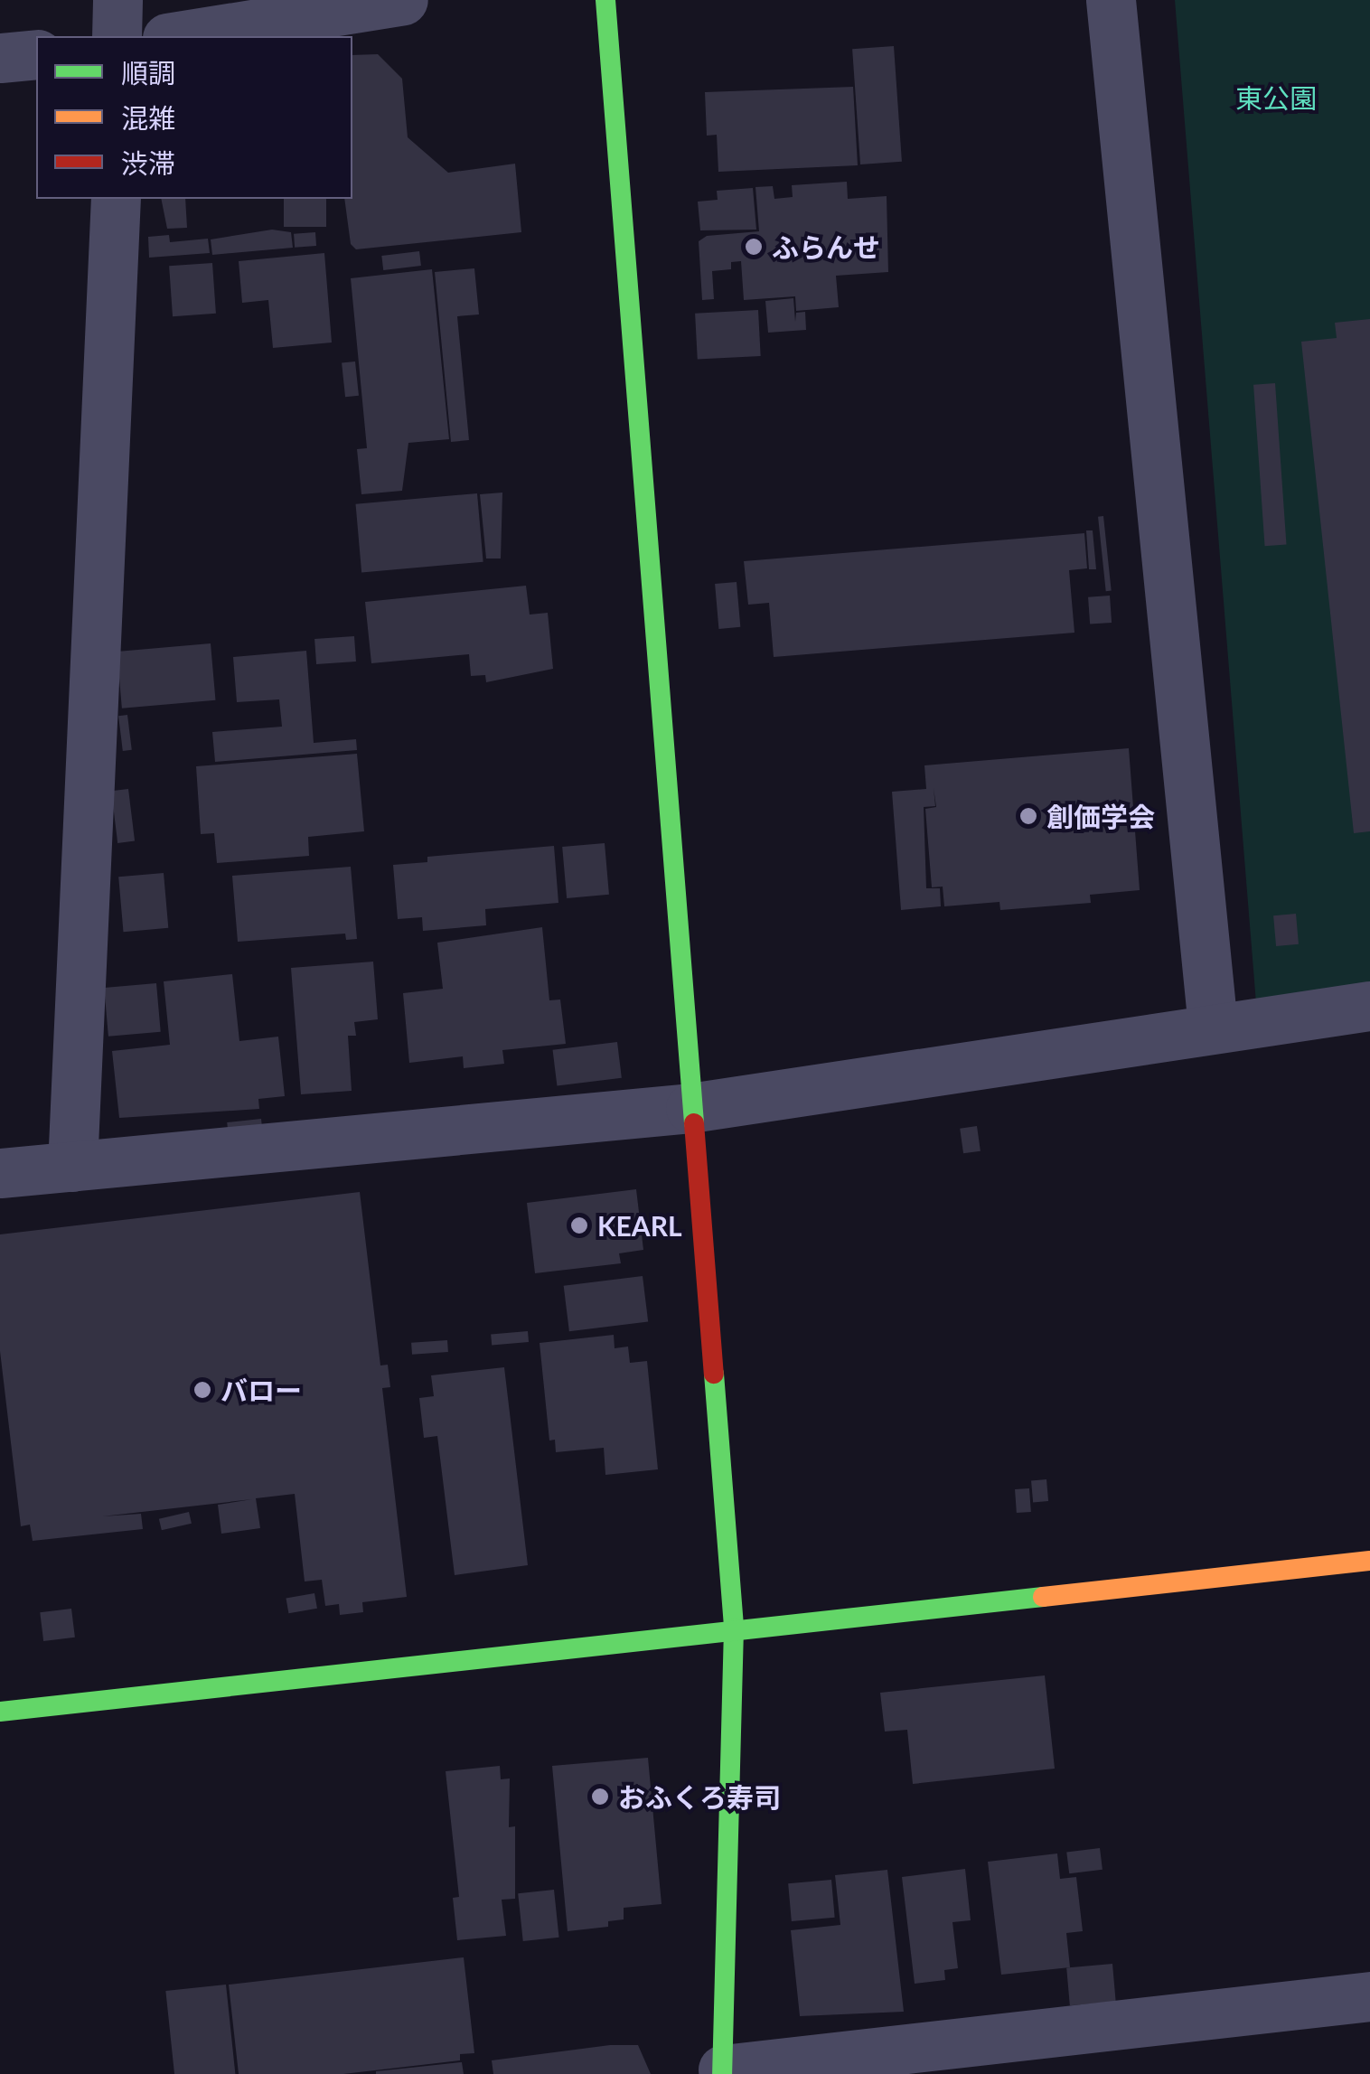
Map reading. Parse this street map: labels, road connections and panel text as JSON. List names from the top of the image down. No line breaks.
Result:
{"parks":["東公園"],"places":["ふらんせ","創価学会","KEARL","バロー","おふくろ寿司"],"legend":["順調","混雑","渋滞"]}
